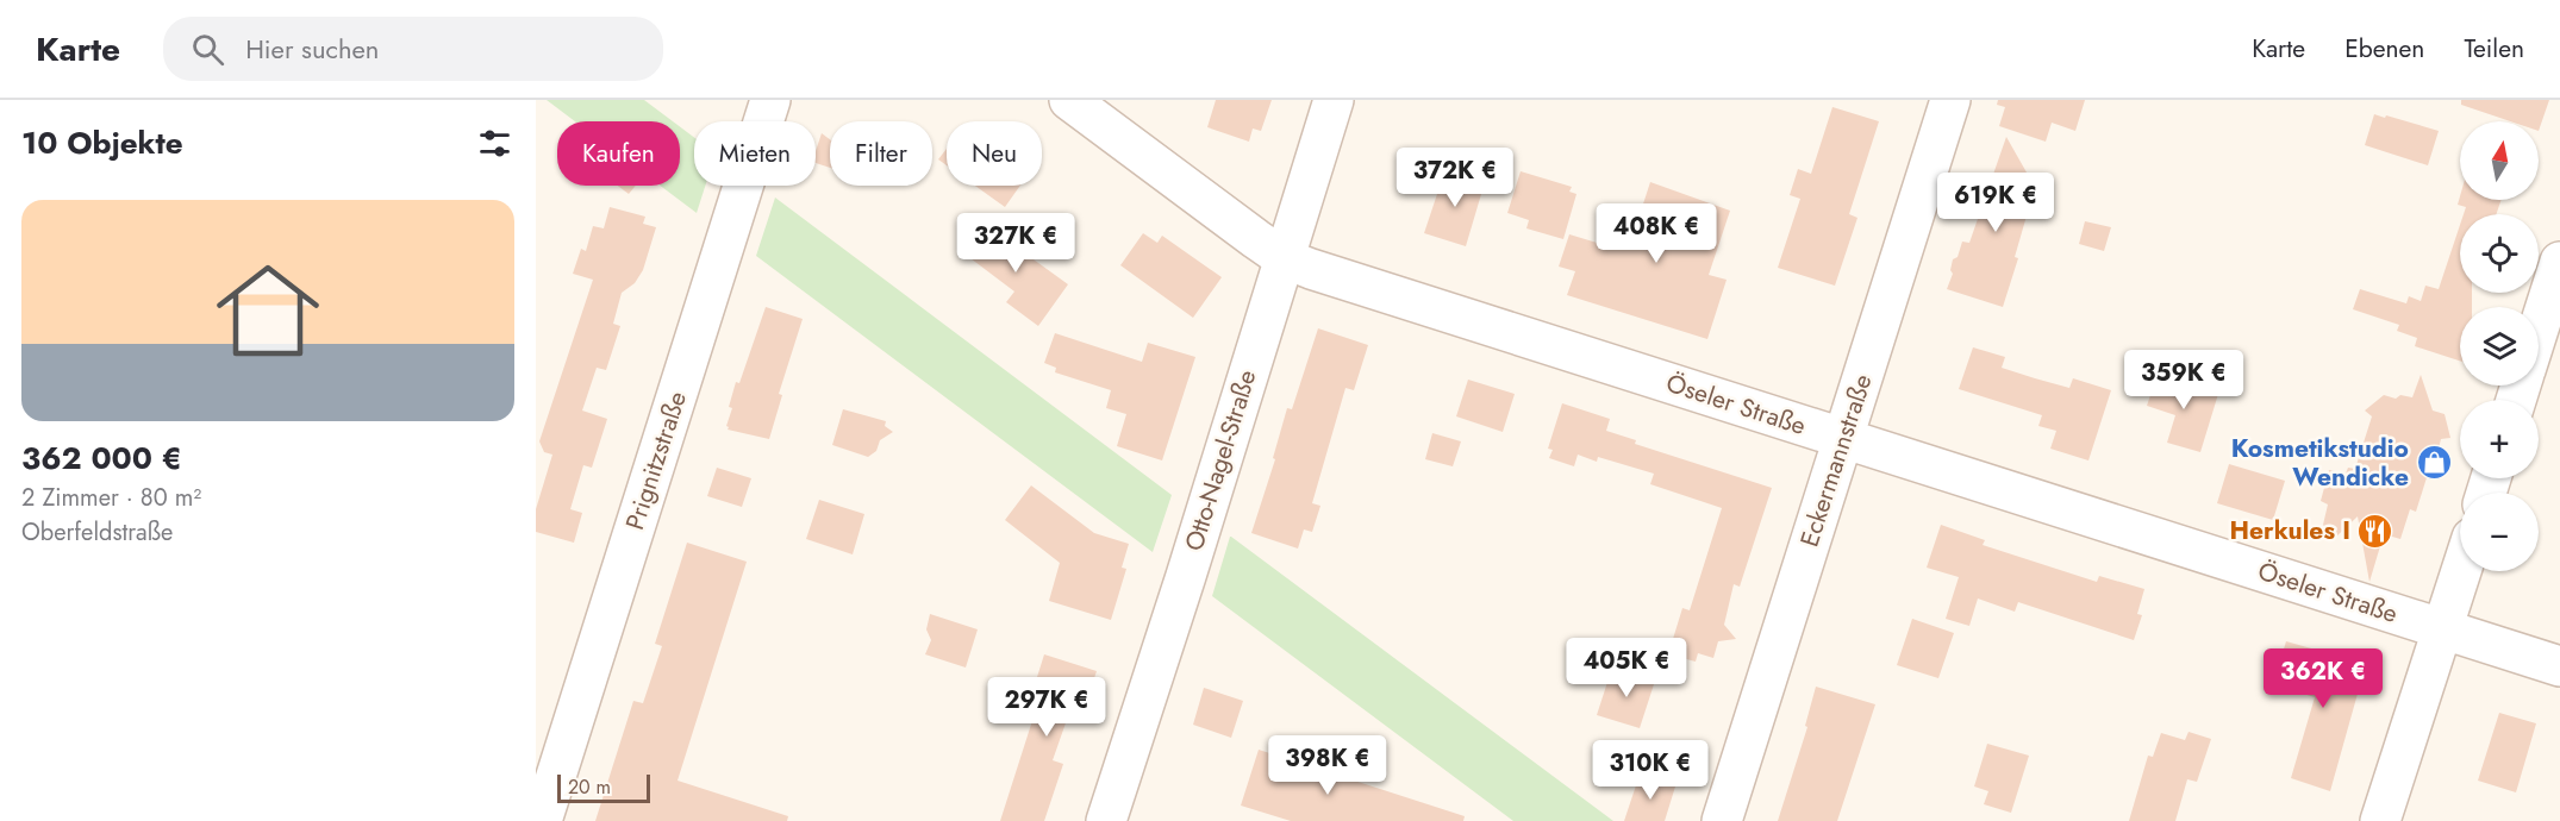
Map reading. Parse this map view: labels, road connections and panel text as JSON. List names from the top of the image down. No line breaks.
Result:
{"streets":{"street":["Öseler Straße","Prignitzstraße","Otto-Nagel-Straße","Eckermannstraße"]},"crossings":[["Öseler Straße","Otto-Nagel-Straße"],["Öseler Straße","Eckermannstraße"]],"places":{"shop":["Kosmetikstudio Wendicke"],"restaurant":["Herkules I"]},"scale_bar":"20 m","north":"top","page":{"header":"Karte","search":"Hier suchen","nav":["Karte","Ebenen","Teilen"],"heading":"10 Objekte","map_buttons":["+","−"],"chip":["Kaufen","Mieten","Filter","Neu"],"price":["372K €","619K €","408K €","327K €","359K €","405K €","362K €","297K €","398K €","310K €"],"list":[{"name":"362 000 €","note":"2 Zimmer · 80 m² · Oberfeldstraße"}],"scale":"20 m"}}
